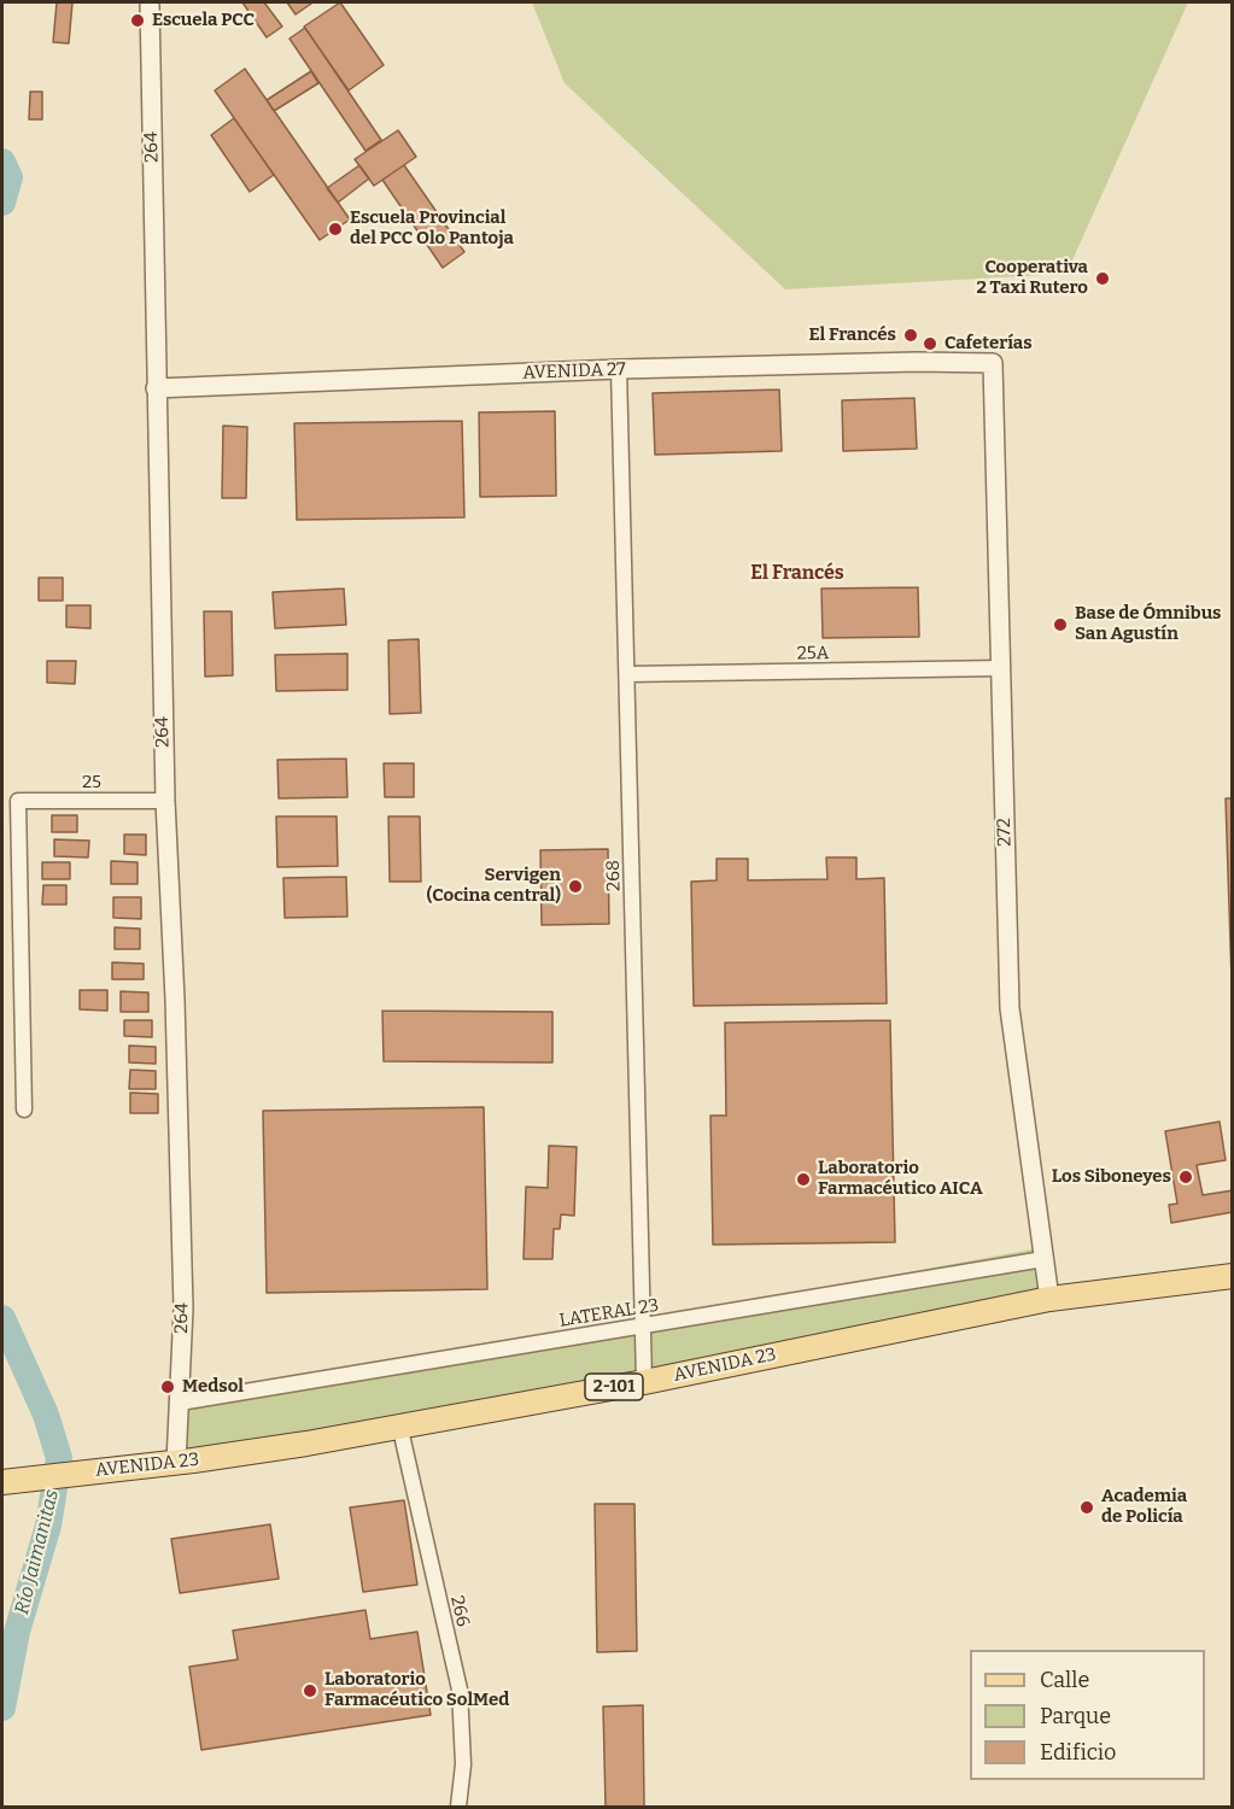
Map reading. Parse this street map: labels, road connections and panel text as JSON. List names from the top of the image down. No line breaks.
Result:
{"streets":{"main road":["AVENIDA 23","2-101"],"street":["264","AVENIDA 27","25A","25","272","268","LATERAL 23","266"]},"crossings":[["264","AVENIDA 27"],["264","25"],["264","LATERAL 23"],["264","AVENIDA 23"],["AVENIDA 27","272"],["AVENIDA 27","268"],["25A","272"],["25A","268"],["272","LATERAL 23"],["272","AVENIDA 23"],["268","LATERAL 23"],["268","AVENIDA 23"],["AVENIDA 23","266"]],"districts":["El Francés"],"water":["Río Jaimanitas"],"places":["Escuela PCC","Escuela Provincial del PCC Olo Pantoja","Cooperativa 2 Taxi Rutero","El Francés","Cafeterías","Base de Ómnibus San Agustín","Servigen (Cocina central)","Los Siboneyes","Laboratorio Farmacéutico AICA","Medsol","Academia de Policía","Laboratorio Farmacéutico SolMed"],"legend":["Calle","Parque","Edificio"]}
